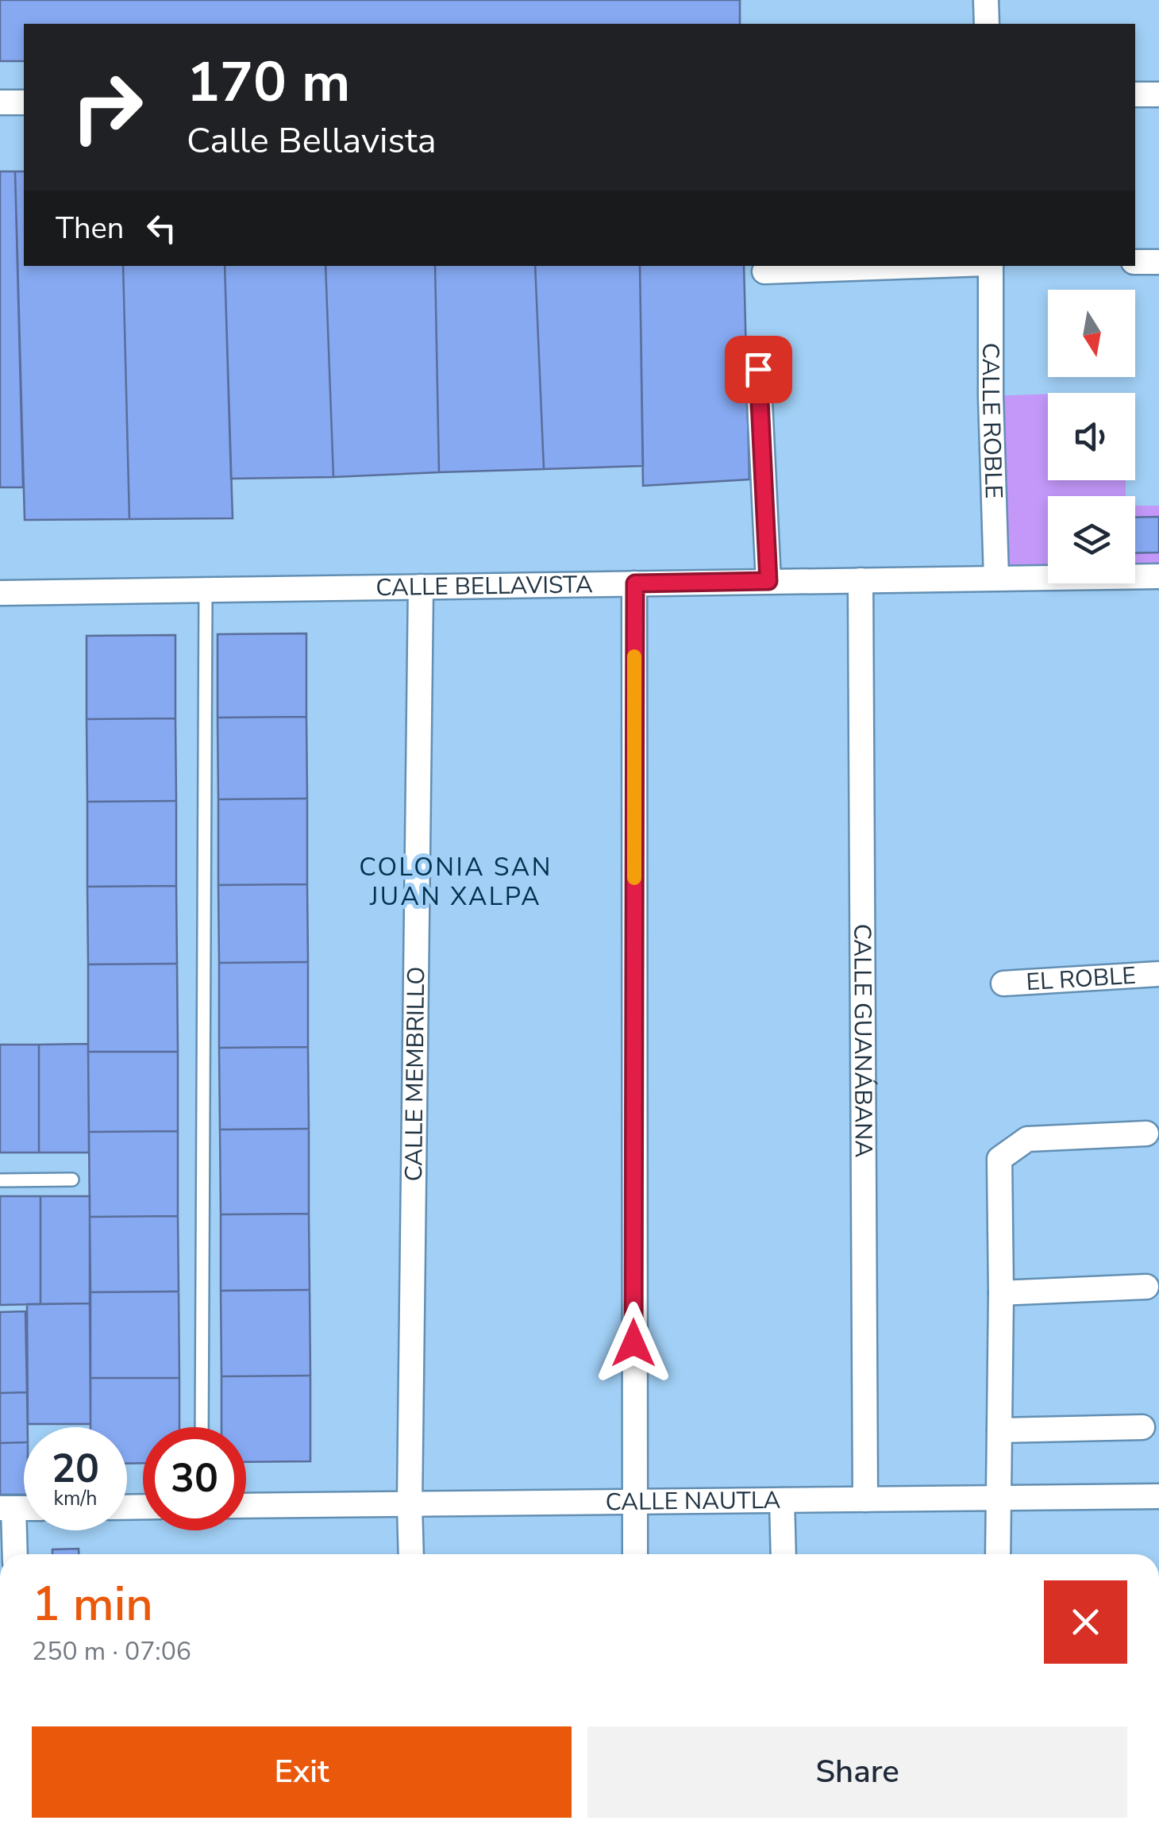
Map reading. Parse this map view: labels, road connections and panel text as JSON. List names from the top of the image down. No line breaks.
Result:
{"streets":{"street":["CALLE ROBLE","CALLE BELLAVISTA","EL ROBLE","CALLE GUANÁBANA","CALLE MEMBRILLO","CALLE NAUTLA"]},"crossings":[["CALLE ROBLE","CALLE BELLAVISTA"],["CALLE BELLAVISTA","CALLE GUANÁBANA"],["CALLE BELLAVISTA","CALLE MEMBRILLO"],["CALLE GUANÁBANA","CALLE NAUTLA"],["CALLE MEMBRILLO","CALLE NAUTLA"]],"districts":["COLONIA SAN JUAN XALPA"],"north":"bottom","page":{"turn":["170 m","Calle Bellavista"],"then":"Then","speed":"20 km/h","limit":"30","heading":["1 min","250 m · 07:06"],"buttons":["Exit","Share"]}}
